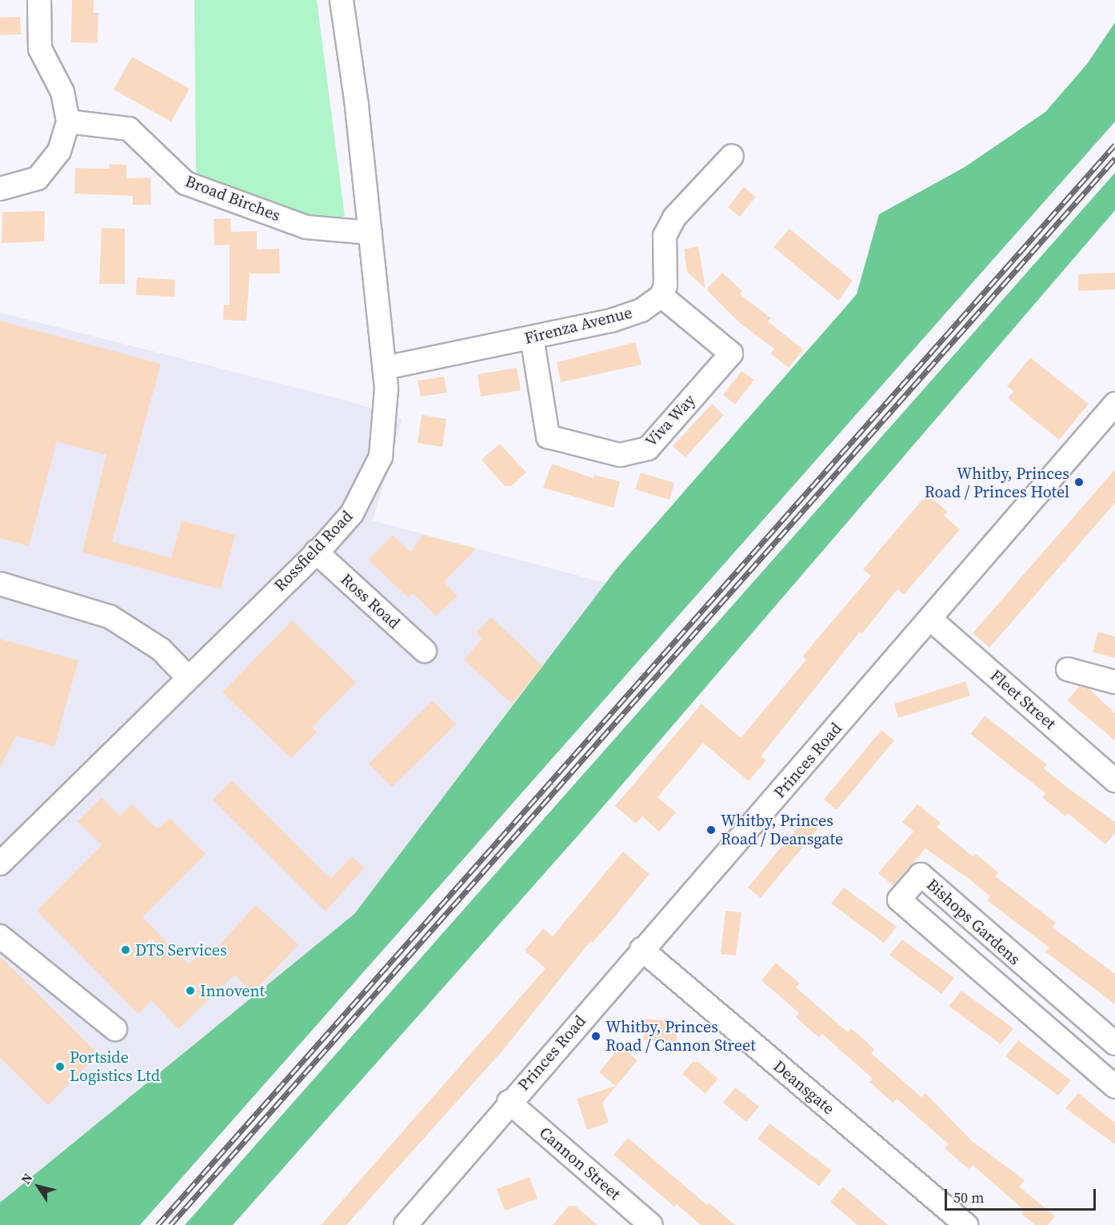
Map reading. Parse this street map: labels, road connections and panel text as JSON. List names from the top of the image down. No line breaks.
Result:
{"streets":{"street":["Broad Birches","Firenza Avenue","Viva Way","Rossfield Road","Ross Road","Fleet Street","Princes Road","Bishops Gardens","Deansgate","Cannon Street"]},"crossings":[["Broad Birches","Rossfield Road"],["Firenza Avenue","Viva Way"],["Firenza Avenue","Rossfield Road"],["Rossfield Road","Ross Road"],["Fleet Street","Princes Road"],["Princes Road","Deansgate"],["Princes Road","Cannon Street"]],"places":["Whitby, Princes Road / Princes Hotel","Whitby, Princes Road / Deansgate","DTS Services","Innovent","Whitby, Princes Road / Cannon Street","Portside Logistics Ltd"],"scale_bar":"50 m","north":"top left"}
